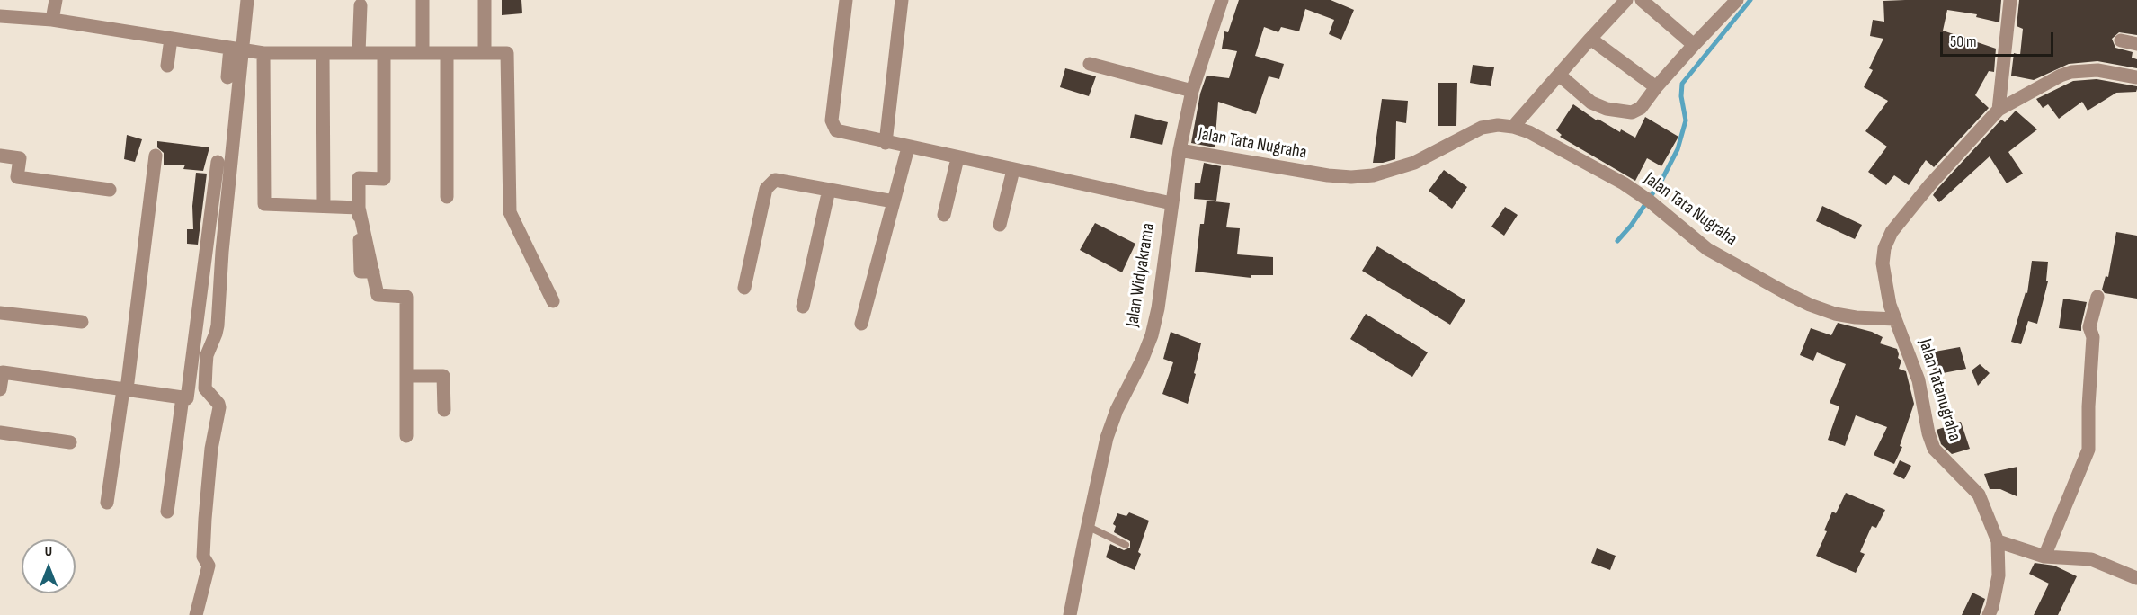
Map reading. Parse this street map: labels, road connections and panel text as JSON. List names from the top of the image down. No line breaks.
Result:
{"streets":{"street":["Jalan Tata Nugraha","Jalan Widyakrama","Jalan Tatanugraha"]},"crossings":[["Jalan Tata Nugraha","Jalan Widyakrama"],["Jalan Tata Nugraha","Jalan Tatanugraha"]],"scale_bar":"50 m","north":"top"}
